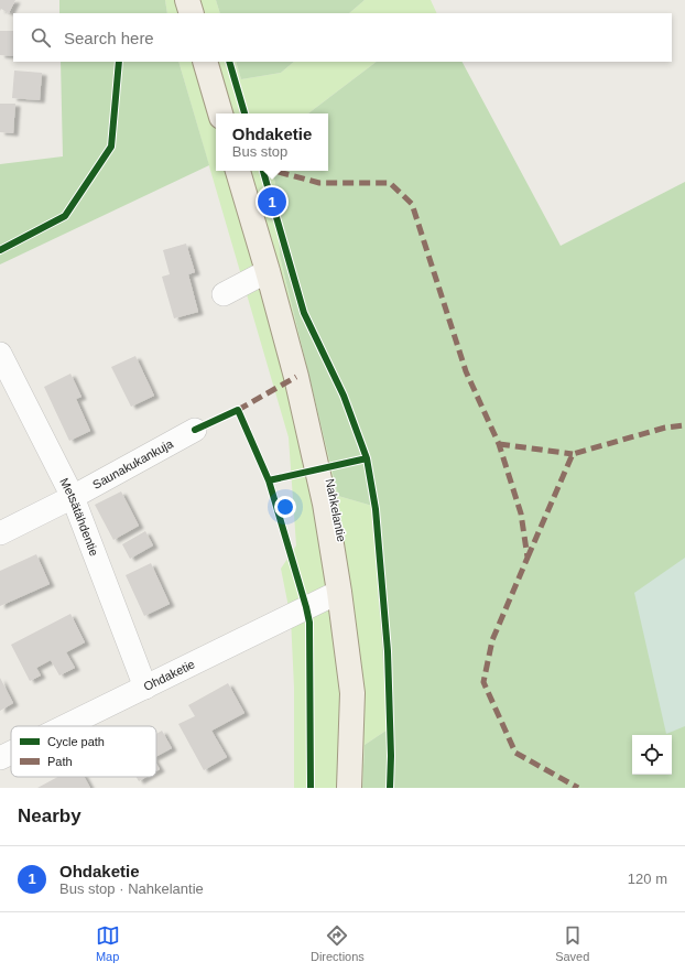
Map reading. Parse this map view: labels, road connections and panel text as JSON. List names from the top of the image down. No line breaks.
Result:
{"streets":{"main road":["Nahkelantie"],"street":["Saunakukankuja","Metsätähdentie","Ohdaketie"]},"crossings":[["Saunakukankuja","Metsätähdentie"],["Nahkelantie","Ohdaketie"],["Metsätähdentie","Ohdaketie"]],"legend":["Cycle path","Path"],"page":{"search":"Search here","popup":["Ohdaketie","Bus stop"],"pins":"1","heading":"Nearby","list":[{"mark":"1","name":"Ohdaketie","note":"Bus stop · Nahkelantie","value":"120 m"}],"nav":["Map","Directions","Saved"]}}
